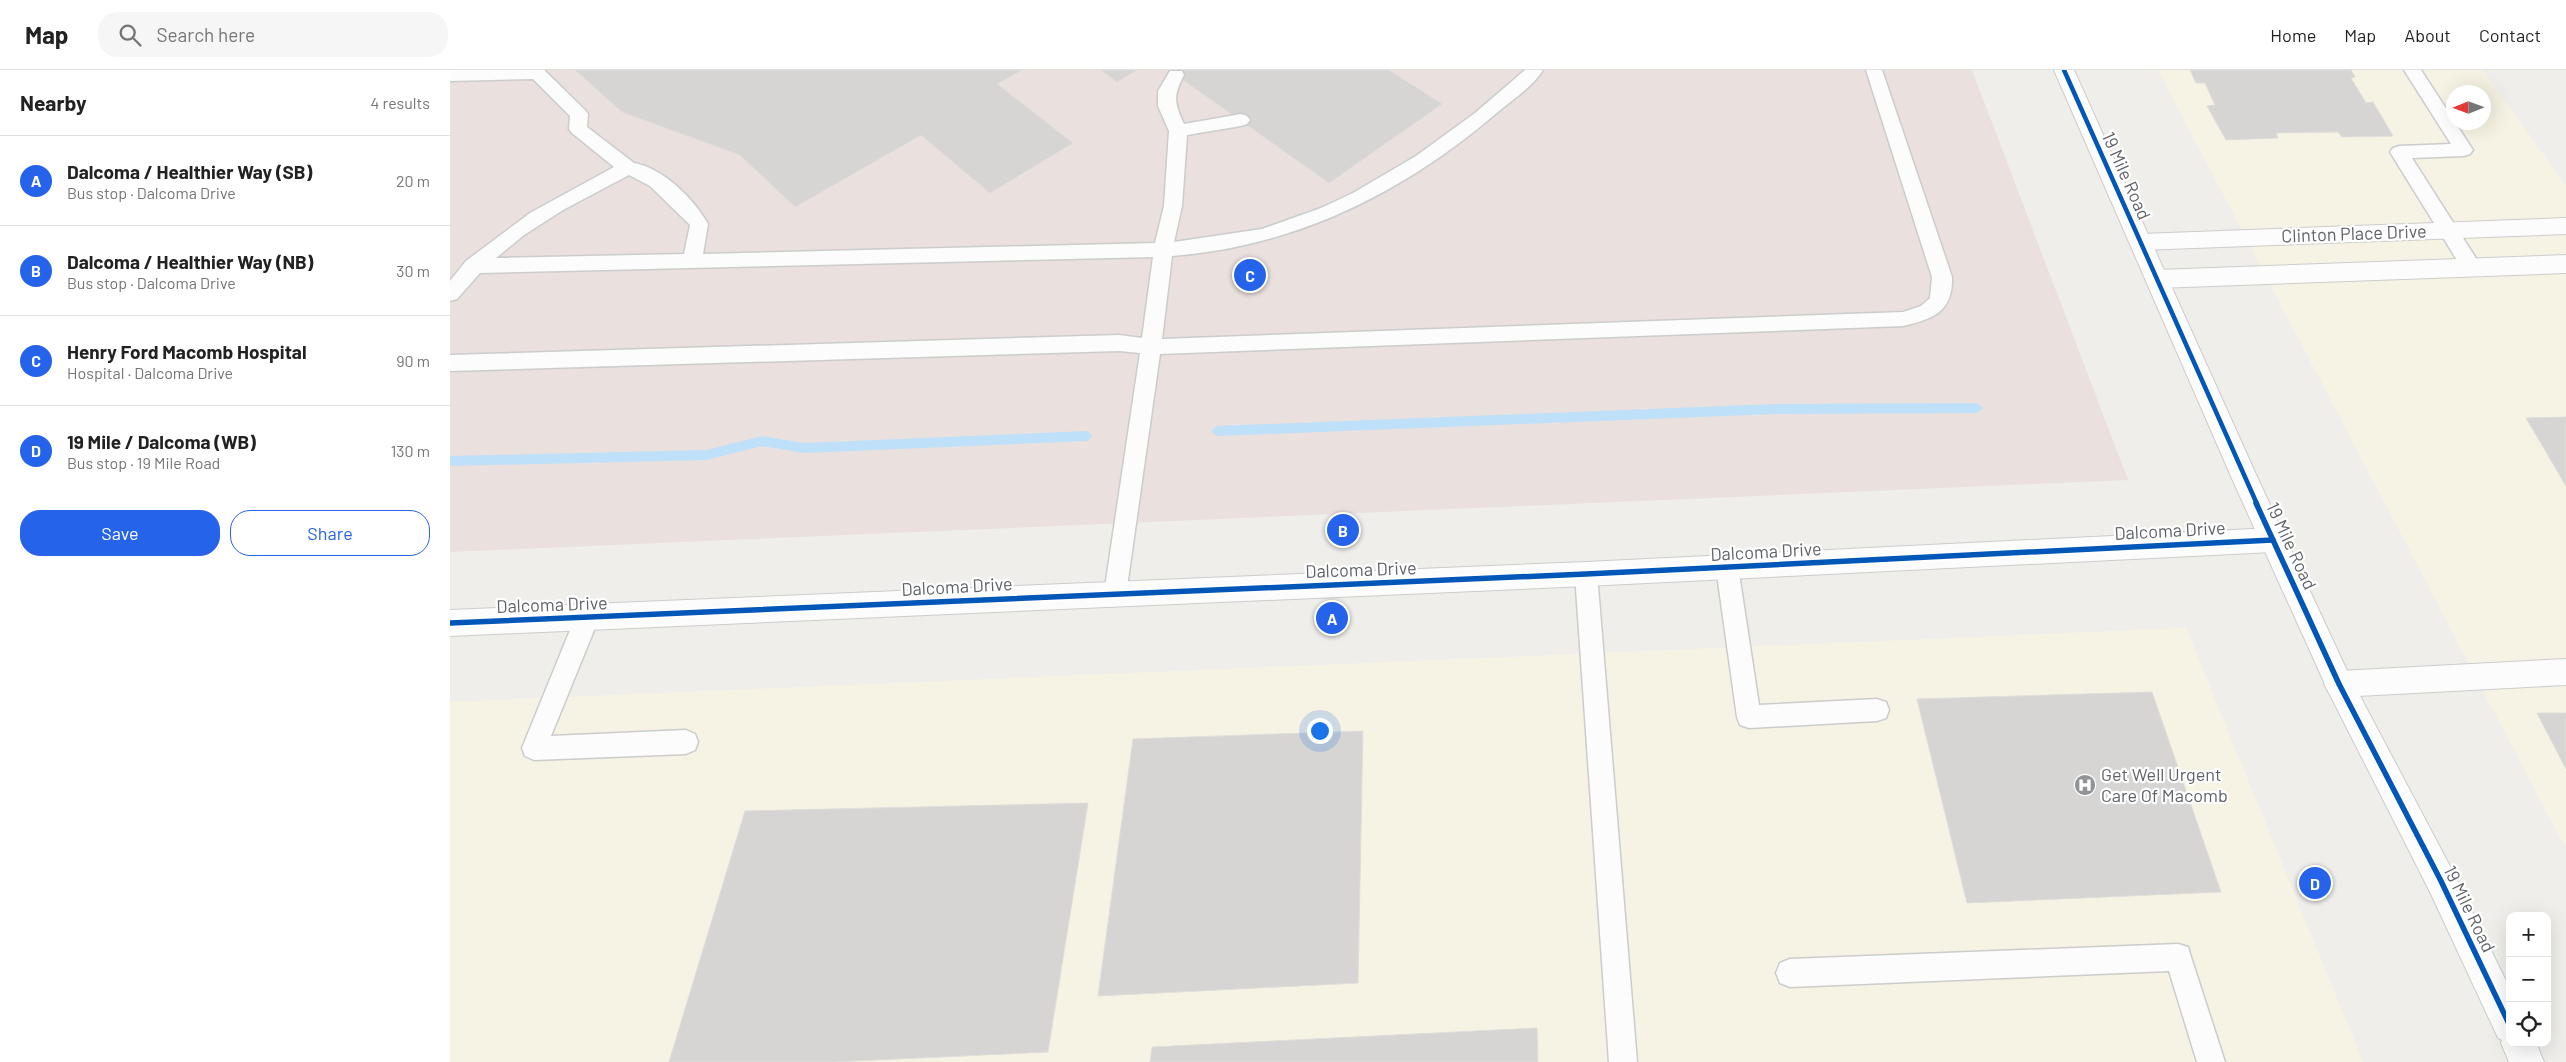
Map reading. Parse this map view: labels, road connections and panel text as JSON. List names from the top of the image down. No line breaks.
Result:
{"streets":{"street":["19 Mile Road","Clinton Place Drive","Dalcoma Drive"]},"crossings":[["19 Mile Road","Clinton Place Drive"],["19 Mile Road","Dalcoma Drive"]],"places":{"hospital":["Get Well Urgent Care Of Macomb"]},"north":"left","page":{"header":"Map","search":"Search here","nav":["Home","Map","About","Contact"],"heading":["Nearby","4 results"],"list":[{"mark":"A","name":"Dalcoma / Healthier Way (SB)","note":"Bus stop · Dalcoma Drive","value":"20 m"},{"mark":"B","name":"Dalcoma / Healthier Way (NB)","note":"Bus stop · Dalcoma Drive","value":"30 m"},{"mark":"C","name":"Henry Ford Macomb Hospital","note":"Hospital · Dalcoma Drive","value":"90 m"},{"mark":"D","name":"19 Mile / Dalcoma (WB)","note":"Bus stop · 19 Mile Road","value":"130 m"}],"pins":["C","B","A","D"],"buttons":["Save","Share"],"map_buttons":["+","−"]}}
